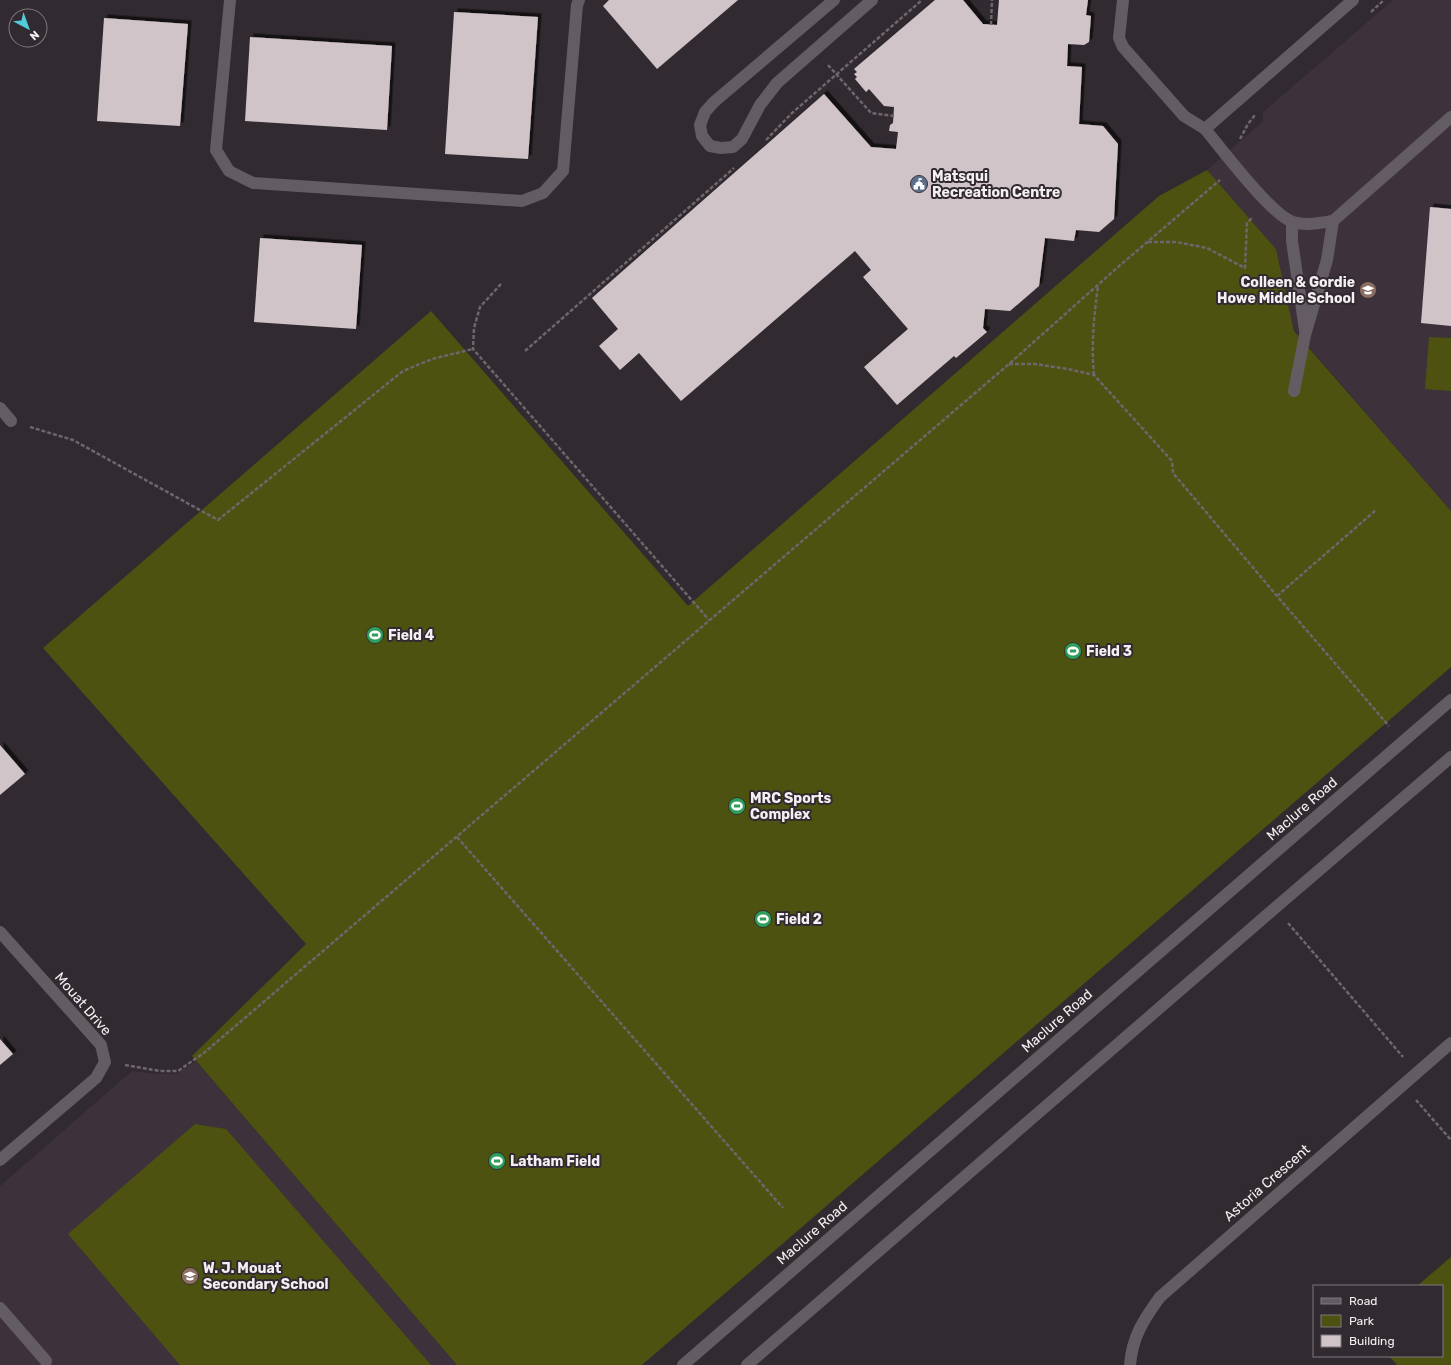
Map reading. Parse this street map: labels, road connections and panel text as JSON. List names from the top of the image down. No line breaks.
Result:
{"streets":{"main road":["Maclure Road","Mouat Drive","Astoria Crescent"]},"places":{"public building":["Matsqui Recreation Centre"],"school or university":["Colleen & Gordie Howe Middle School","W. J. Mouat Secondary School"],"sports":["Field 4","Field 3","MRC Sports Complex","Field 2","Latham Field"]},"legend":["Road","Park","Building"],"north":"bottom right"}
